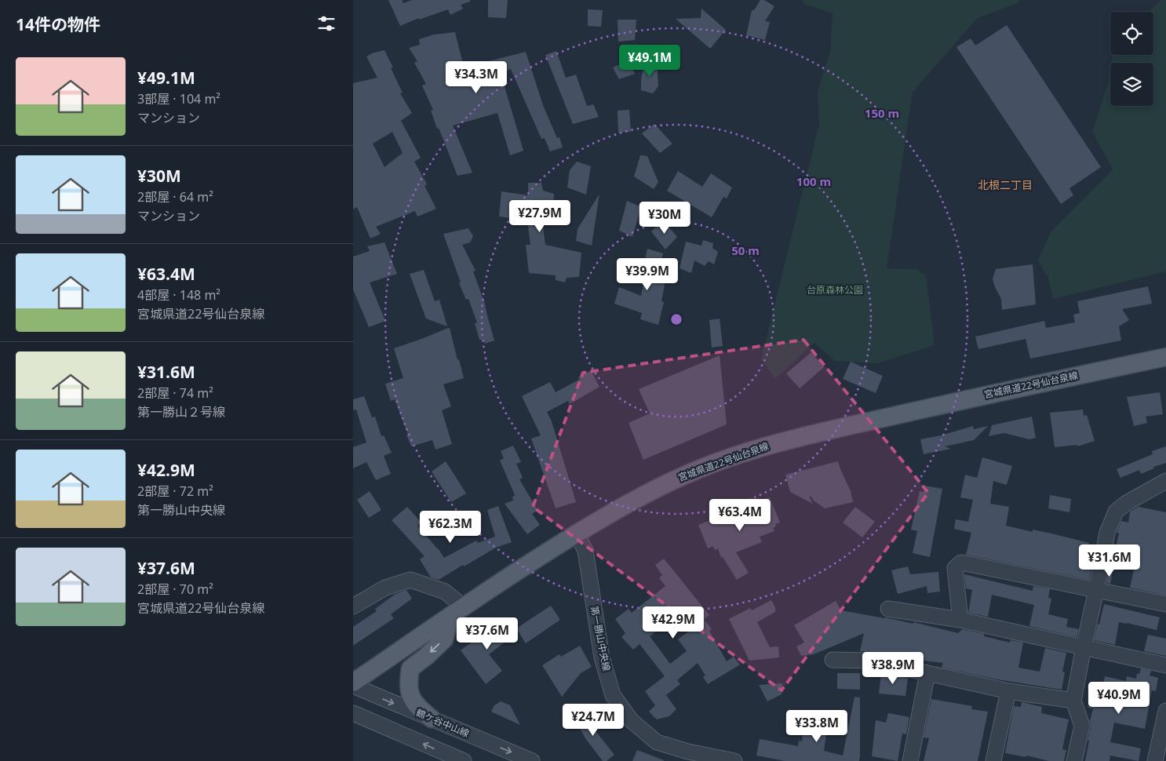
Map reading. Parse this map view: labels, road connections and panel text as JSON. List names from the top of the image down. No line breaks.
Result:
{"streets":{"main road":["宮城県道22号仙台泉線"],"street":["第一勝山中央線","鶴ケ谷中山線"]},"crossings":[["宮城県道22号仙台泉線","第一勝山中央線"]],"districts":["北根二丁目"],"parks":["台原森林公園"],"page":{"heading":"14件の物件","price":["¥49.1M","¥34.3M","¥27.9M","¥30M","¥39.9M","¥63.4M","¥62.3M","¥31.6M","¥42.9M","¥37.6M","¥38.9M","¥40.9M","¥24.7M","¥33.8M"],"list":[{"name":"¥49.1M","note":"3部屋 · 104 m² · マンション"},{"name":"¥30M","note":"2部屋 · 64 m² · マンション"},{"name":"¥63.4M","note":"4部屋 · 148 m² · 宮城県道22号仙台泉線"},{"name":"¥31.6M","note":"2部屋 · 74 m² · 第一勝山２号線"},{"name":"¥42.9M","note":"2部屋 · 72 m² · 第一勝山中央線"},{"name":"¥37.6M","note":"2部屋 · 70 m² · 宮城県道22号仙台泉線"}]},"rings":["150 m","100 m","50 m"]}
